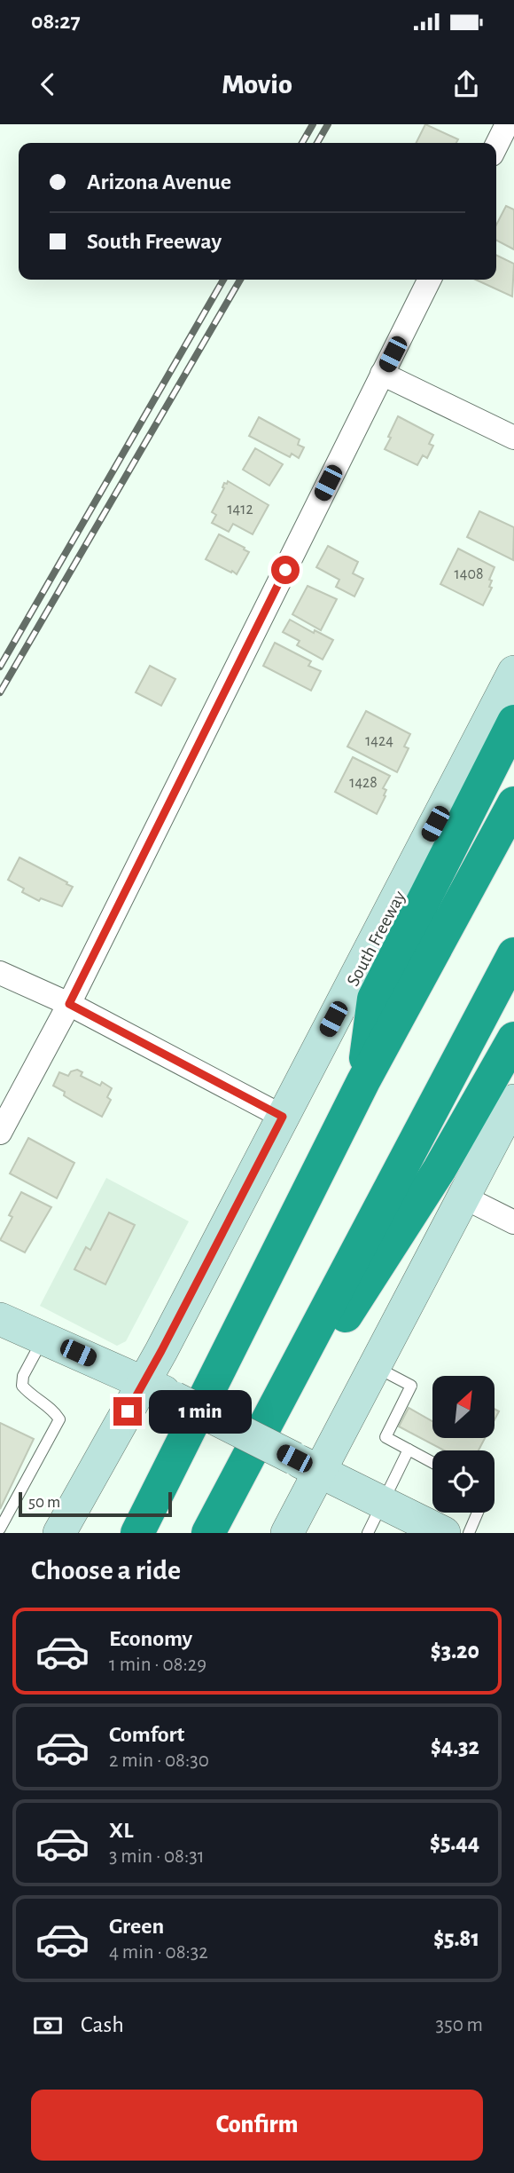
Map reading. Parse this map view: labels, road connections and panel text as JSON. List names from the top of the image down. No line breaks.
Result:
{"streets":{"main road":["South Freeway"]},"house_numbers":["1412","1408","1424","1428"],"scale_bar":"50 m","north":"top right","page":{"status":"08:27","header":"Movio","banner":["Arizona Avenue","South Freeway"],"bubble":"1 min","scale":"50 m","heading":"Choose a ride","list":[{"name":"Economy","note":"1 min · 08:29","value":"$3.20"},{"name":"Comfort","note":"2 min · 08:30","value":"$4.32"},{"name":"XL","note":"3 min · 08:31","value":"$5.44"},{"name":"Green","note":"4 min · 08:32","value":"$5.81"}],"pay":["Cash","350 m"],"buttons":"Confirm"}}
